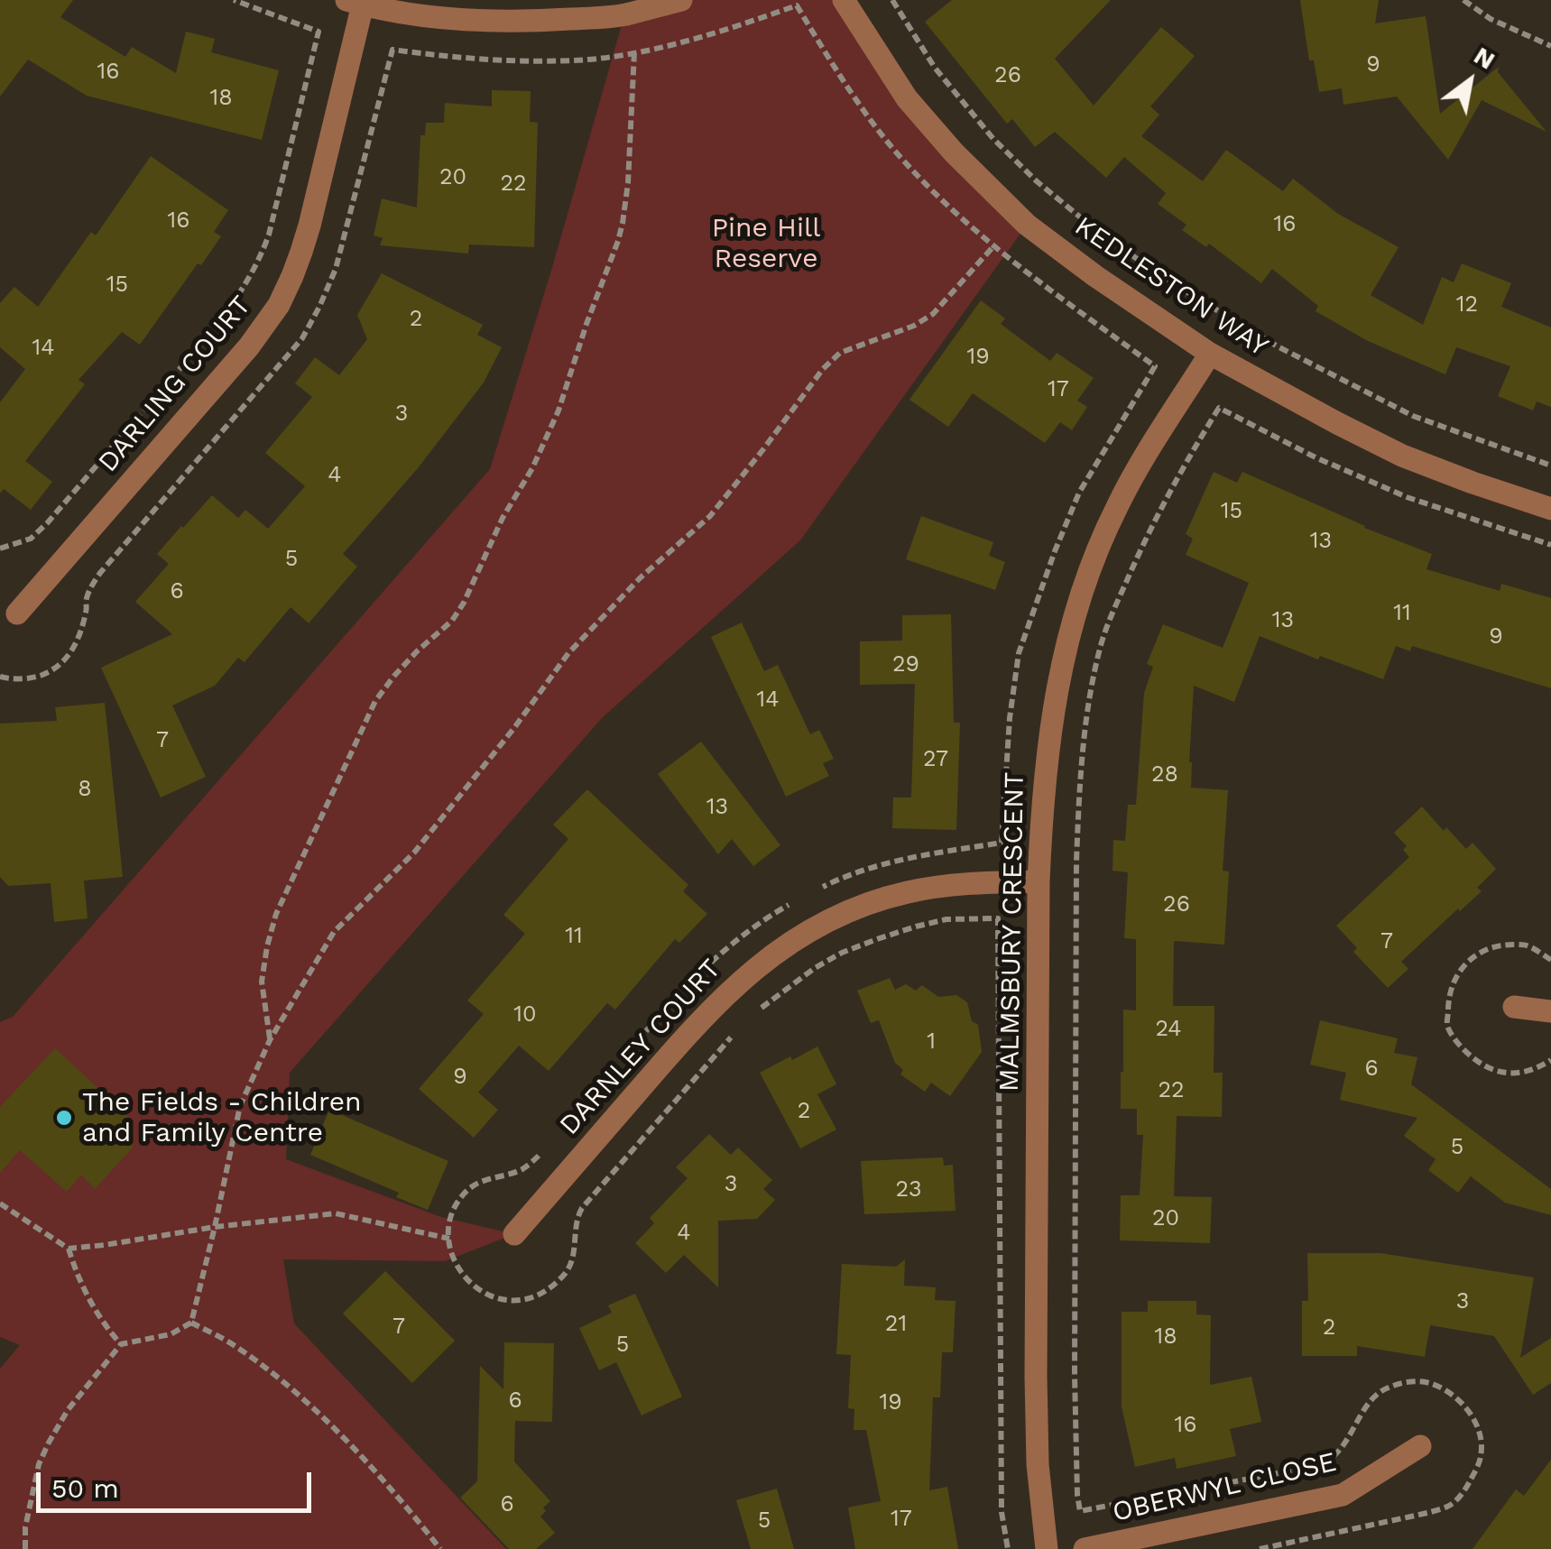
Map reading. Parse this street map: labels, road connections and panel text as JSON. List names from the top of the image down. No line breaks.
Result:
{"streets":{"street":["KEDLESTON WAY","DARLING COURT","MALMSBURY CRESCENT","DARNLEY COURT","OBERWYL CLOSE"]},"crossings":[["KEDLESTON WAY","MALMSBURY CRESCENT"],["MALMSBURY CRESCENT","DARNLEY COURT"]],"parks":["Pine Hill Reserve"],"places":["The Fields - Children and Family Centre"],"house_numbers":["9","16","26","18","20","22","16","16","15","12","2","14","19","17","3","4","15","13","5","6","11","13","9","29","14","7","27","28","8","13","26","11","7","10","24","1","6","9","22","2","5","3","23","20","4","3","21","7","2","18","5","6","19","16","6","17","5"],"scale_bar":"50 m","north":"top right"}
